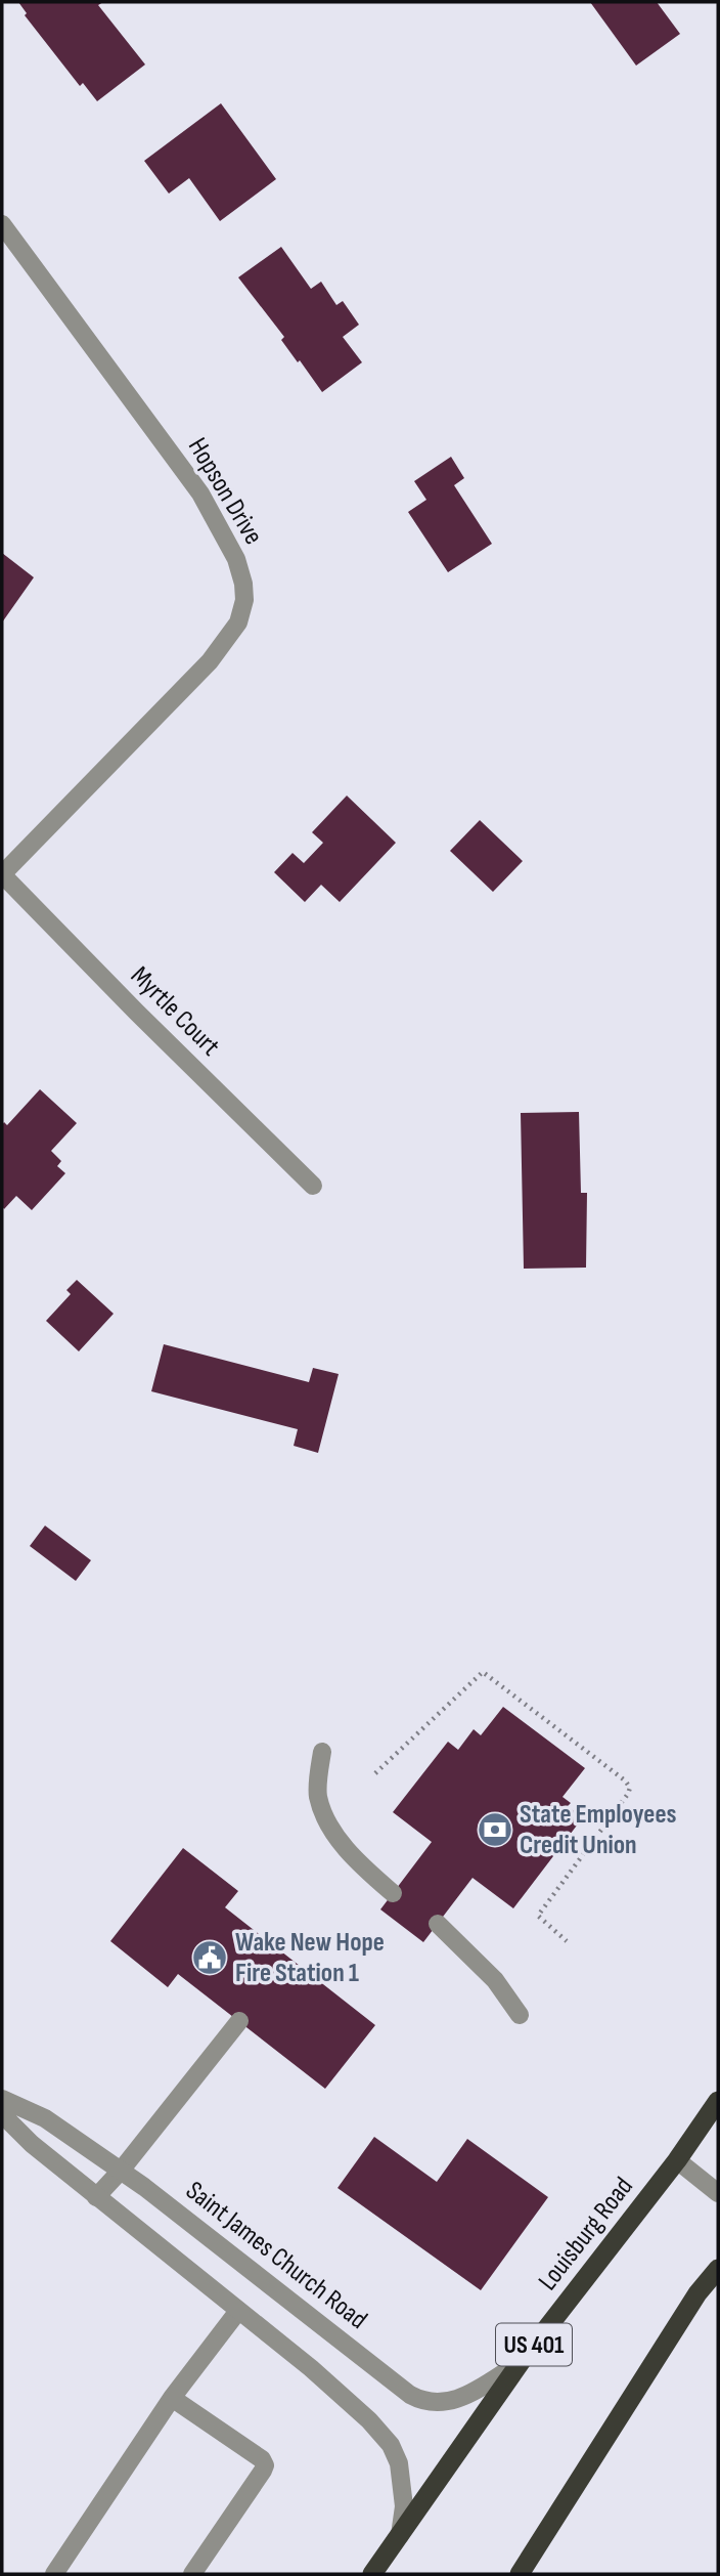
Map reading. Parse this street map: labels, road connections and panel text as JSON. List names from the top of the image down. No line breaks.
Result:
{"streets":{"highway":["Louisburg Road","US 401"],"street":["Hopson Drive","Myrtle Court","Saint James Church Road"]},"crossings":[["Hopson Drive","Myrtle Court"],["Louisburg Road","Saint James Church Road"]],"places":{"bank":["State Employees Credit Union"],"public building":["Wake New Hope Fire Station 1"]}}
